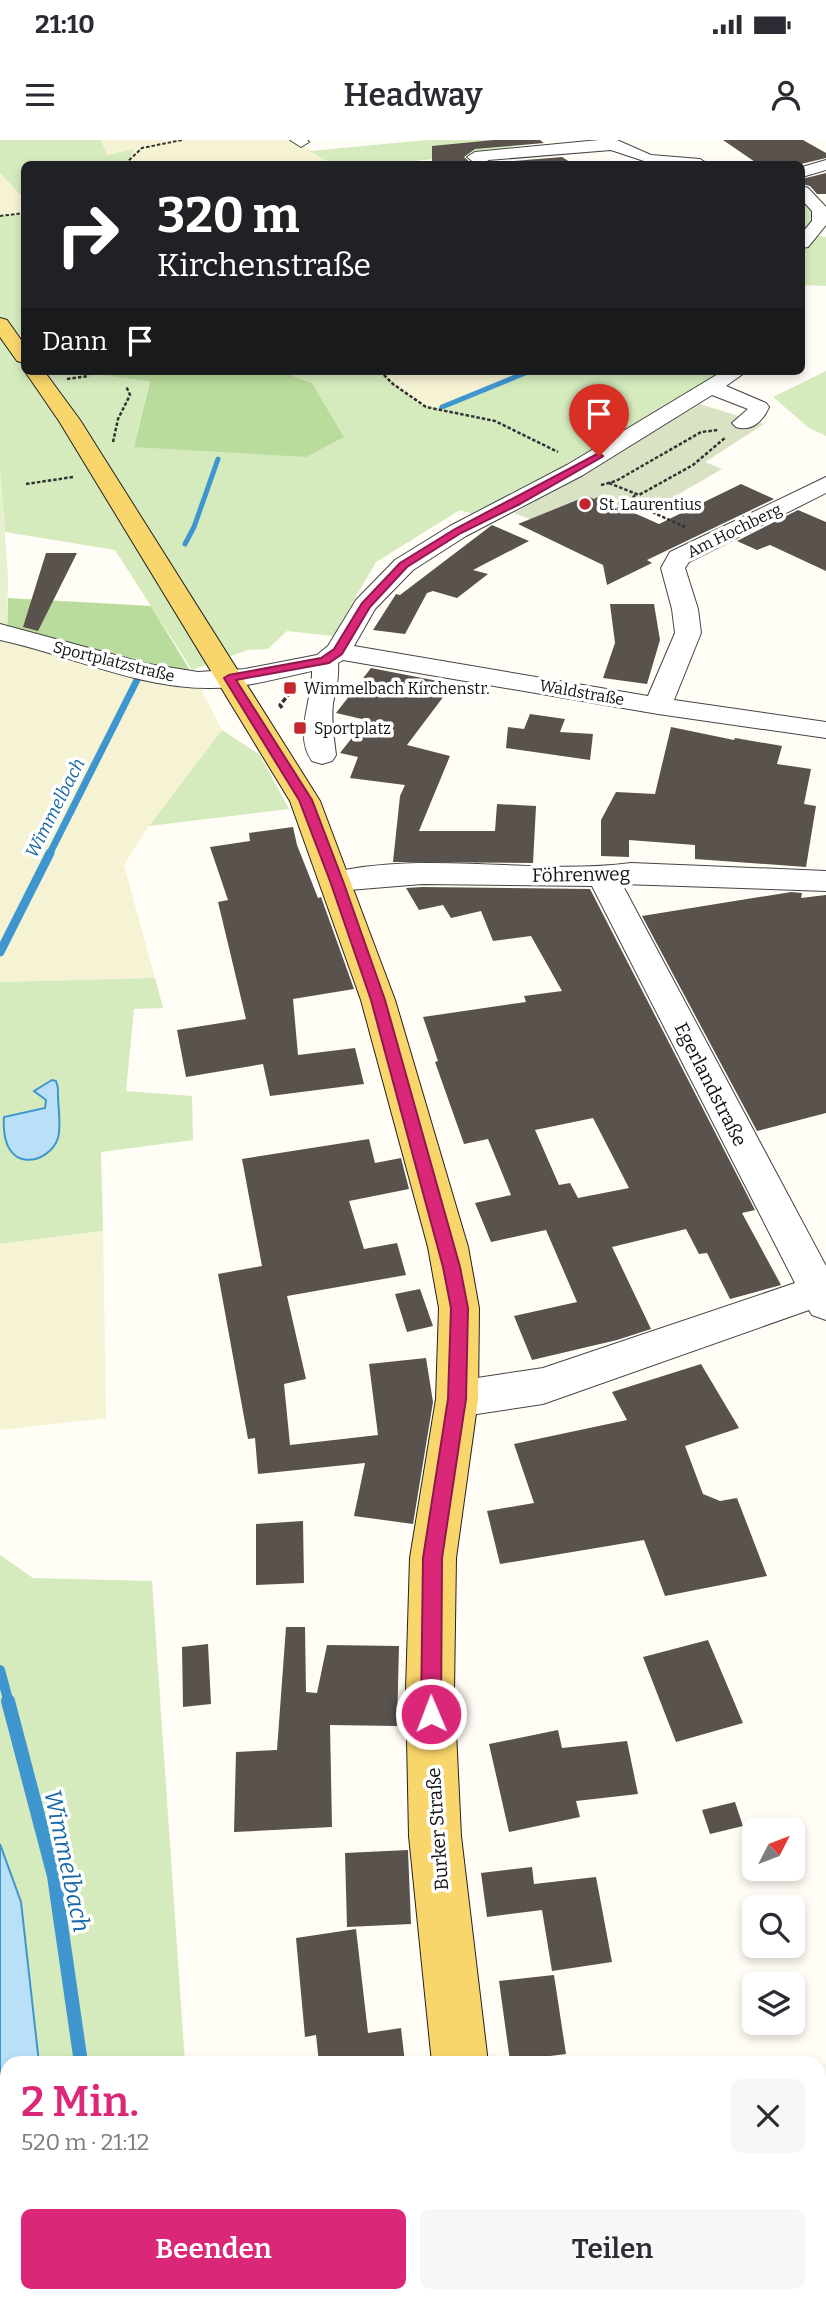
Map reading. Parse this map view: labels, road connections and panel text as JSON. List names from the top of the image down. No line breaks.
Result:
{"streets":{"main road":["Burker Straße"],"street":["Am Hochberg","Sportplatzstraße","Waldstraße","Föhrenweg","Egerlandstraße"]},"crossings":[["Am Hochberg","Waldstraße"],["Sportplatzstraße","Waldstraße"],["Sportplatzstraße","Burker Straße"],["Föhrenweg","Egerlandstraße"],["Föhrenweg","Burker Straße"],["Egerlandstraße","Burker Straße"]],"water":["Wimmelbach"],"places":{"other":["St. Laurentius"],"transit":["Wimmelbach Kirchenstr.","Sportplatz"]},"north":"top right","page":{"status":"21:10","header":"Headway","turn":["320 m","Kirchenstraße"],"then":"Dann","heading":["2 Min.","520 m · 21:12"],"buttons":["Beenden","Teilen"]}}
